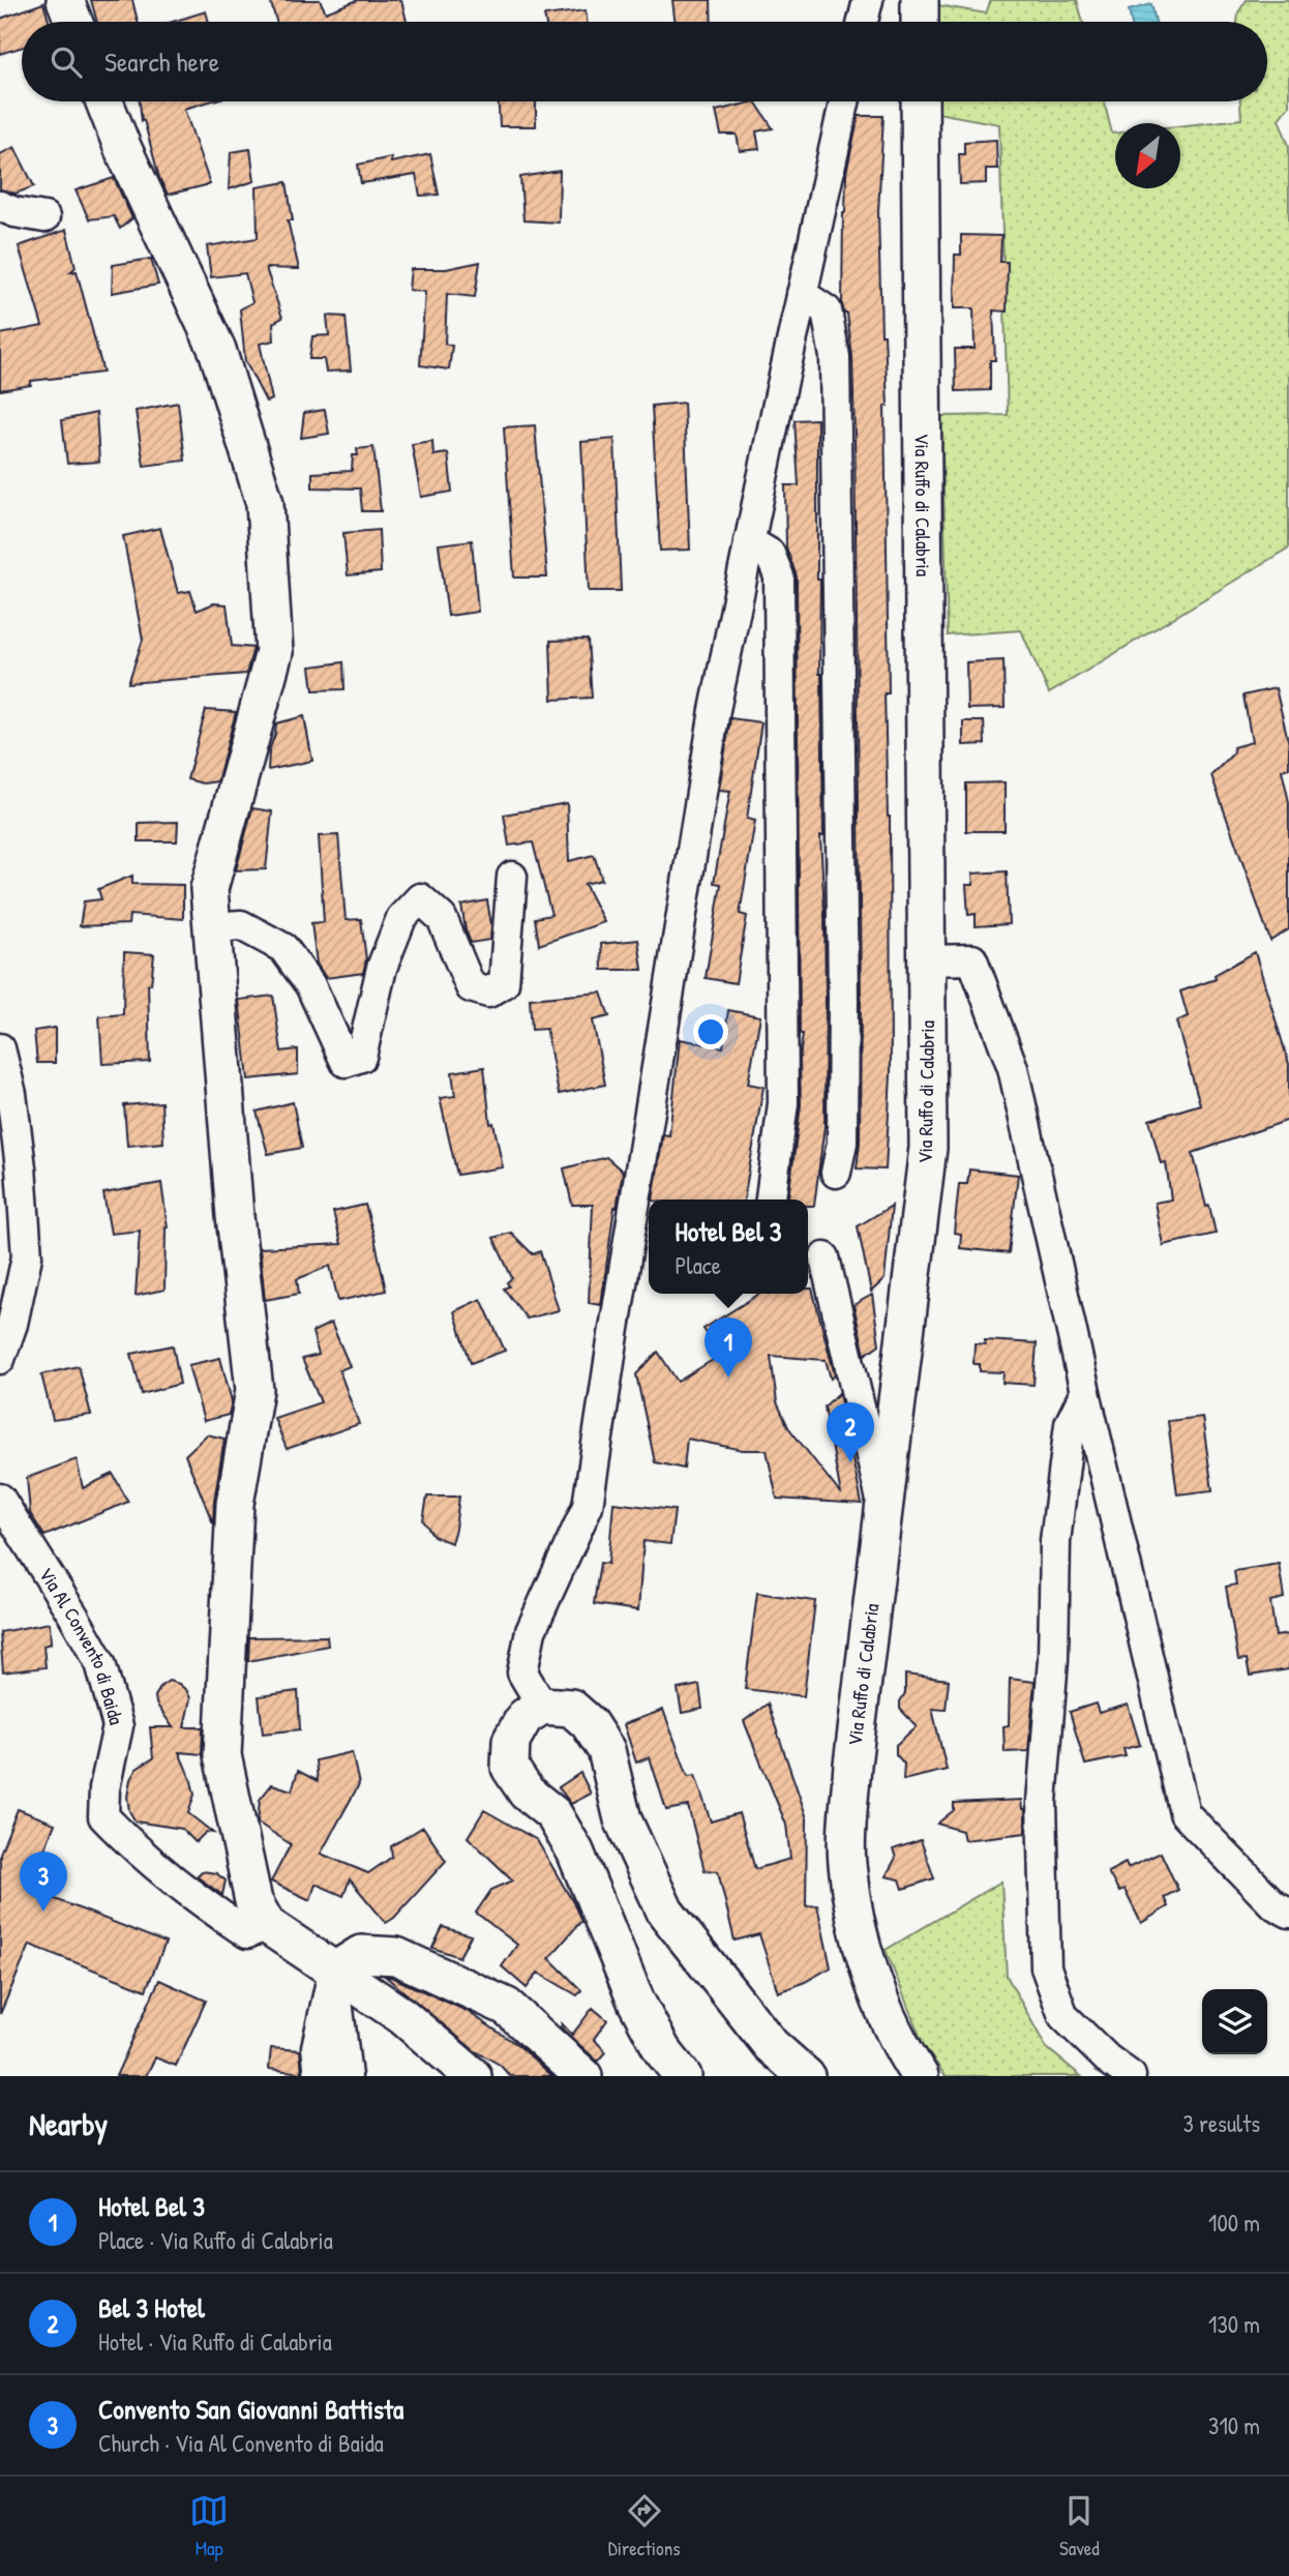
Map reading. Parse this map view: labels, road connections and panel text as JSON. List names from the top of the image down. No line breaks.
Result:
{"streets":{"street":["Via Ruffo di Calabria","Via Al Convento di Baida"]},"north":"bottom left","page":{"search":"Search here","popup":["Hotel Bel 3","Place"],"pins":["1","2","3"],"heading":["Nearby","3 results"],"list":[{"mark":"1","name":"Hotel Bel 3","note":"Place · Via Ruffo di Calabria","value":"100 m"},{"mark":"2","name":"Bel 3 Hotel","note":"Hotel · Via Ruffo di Calabria","value":"130 m"},{"mark":"3","name":"Convento San Giovanni Battista","note":"Church · Via Al Convento di Baida","value":"310 m"}],"nav":["Map","Directions","Saved"]}}
